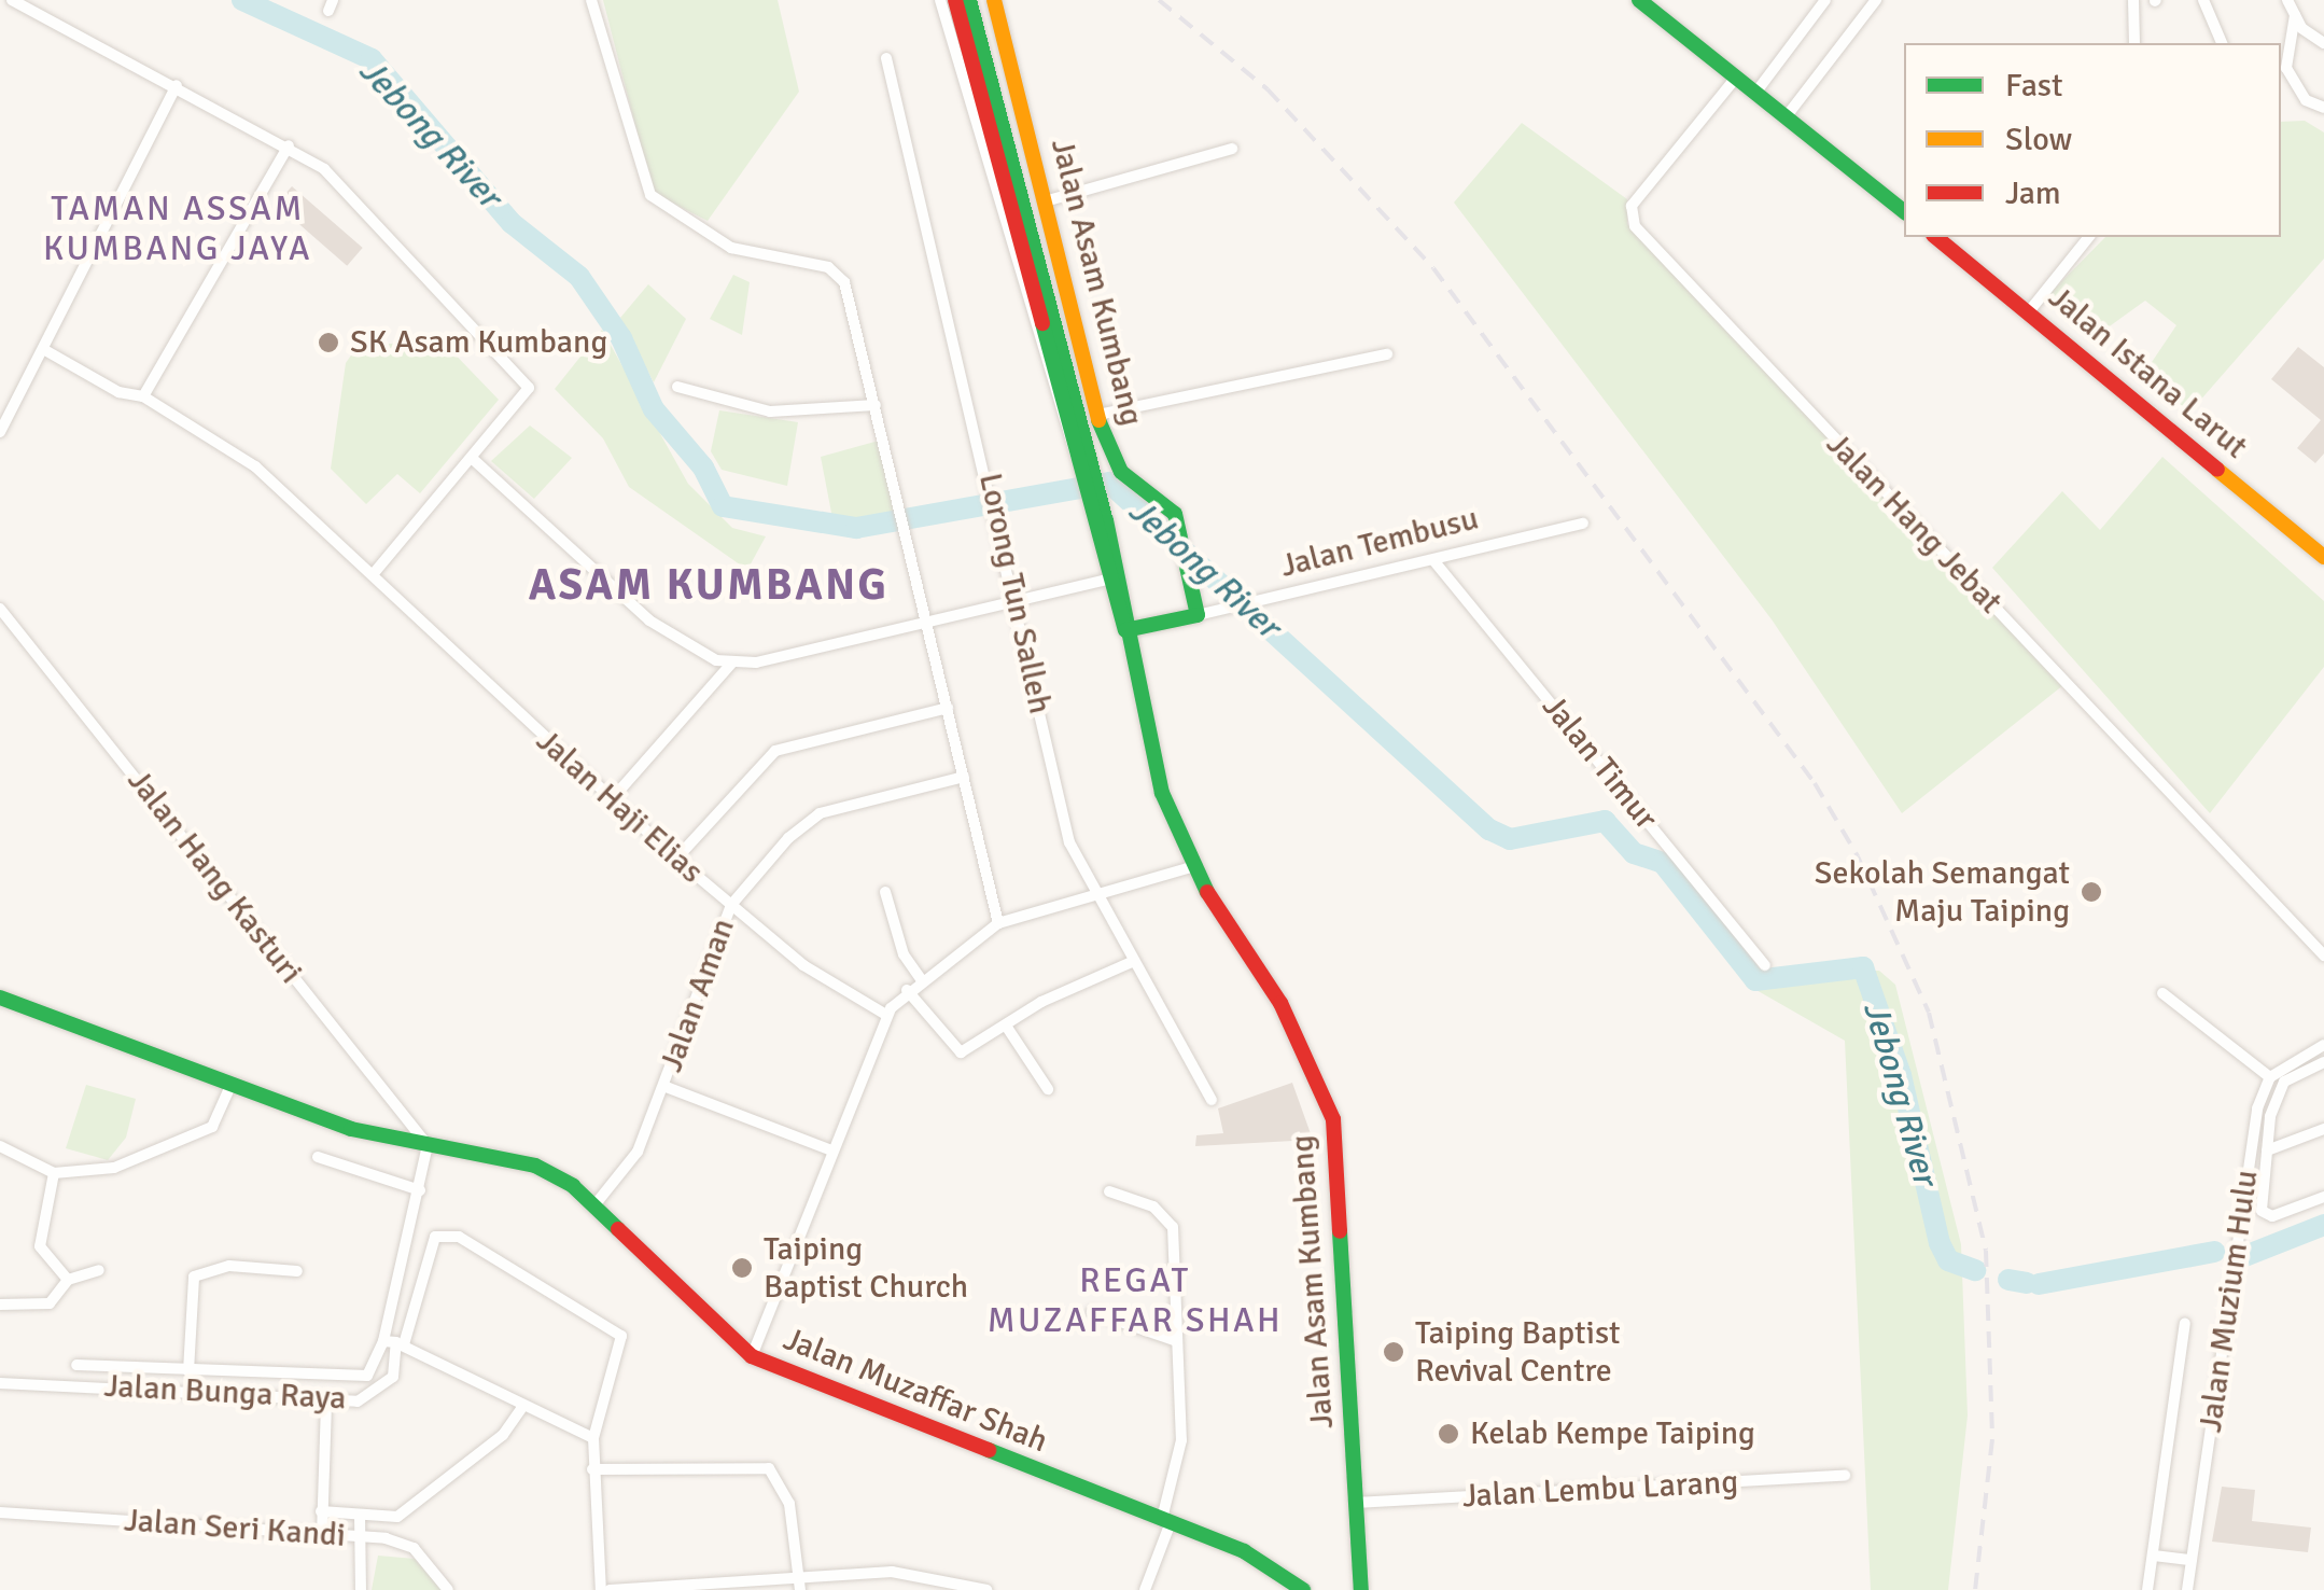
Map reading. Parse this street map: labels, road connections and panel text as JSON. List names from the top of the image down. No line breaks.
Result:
{"streets":{"main road":["Jalan Asam Kumbang","Jalan Istana Larut","Jalan Tembusu","Jalan Muzaffar Shah"],"street":["Jalan Hang Jebat","Lorong Tun Salleh","Jalan Timur","Jalan Haji Elias","Jalan Hang Kasturi","Jalan Aman","Jalan Muzium Hulu","Jalan Bunga Raya","Jalan Lembu Larang","Jalan Seri Kandi"]},"crossings":[["Jalan Asam Kumbang","Jalan Tembusu"],["Jalan Asam Kumbang","Jalan Lembu Larang"],["Jalan Tembusu","Jalan Timur"],["Jalan Haji Elias","Jalan Aman"],["Jalan Hang Kasturi","Jalan Muzaffar Shah"],["Jalan Hang Kasturi","Jalan Bunga Raya"],["Jalan Aman","Jalan Muzaffar Shah"],["Jalan Muzaffar Shah","Jalan Bunga Raya"]],"districts":["TAMAN ASSAM KUMBANG JAYA","ASAM KUMBANG","REGAT MUZAFFAR SHAH"],"water":["Jebong River"],"places":["SK Asam Kumbang","Sekolah Semangat Maju Taiping","Taiping Baptist Church","Taiping Baptist Revival Centre","Kelab Kempe Taiping"],"legend":["Fast","Slow","Jam"]}
